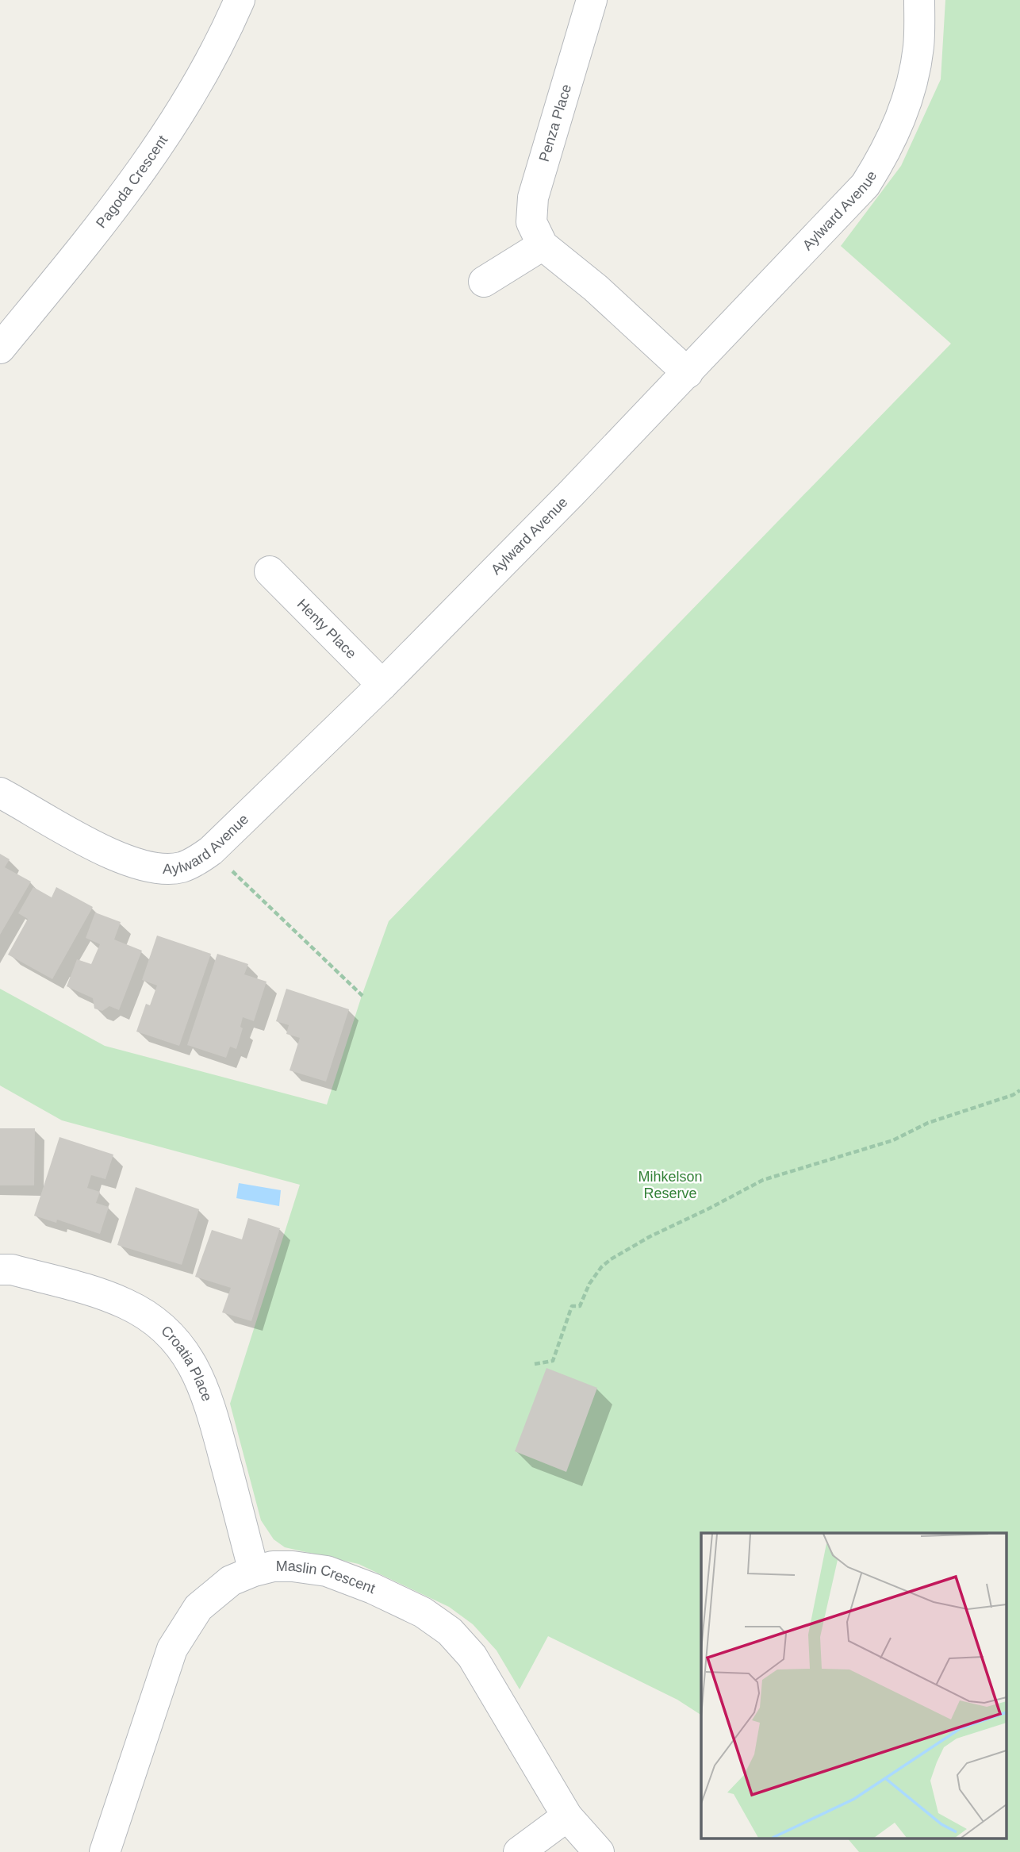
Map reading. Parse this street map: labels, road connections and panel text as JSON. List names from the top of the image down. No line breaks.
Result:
{"streets":{"street":["Penza Place","Pagoda Crescent","Aylward Avenue","Henty Place","Croatia Place","Maslin Crescent"]},"crossings":[["Penza Place","Aylward Avenue"],["Aylward Avenue","Henty Place"],["Croatia Place","Maslin Crescent"]],"parks":["Mihkelson Reserve"]}
